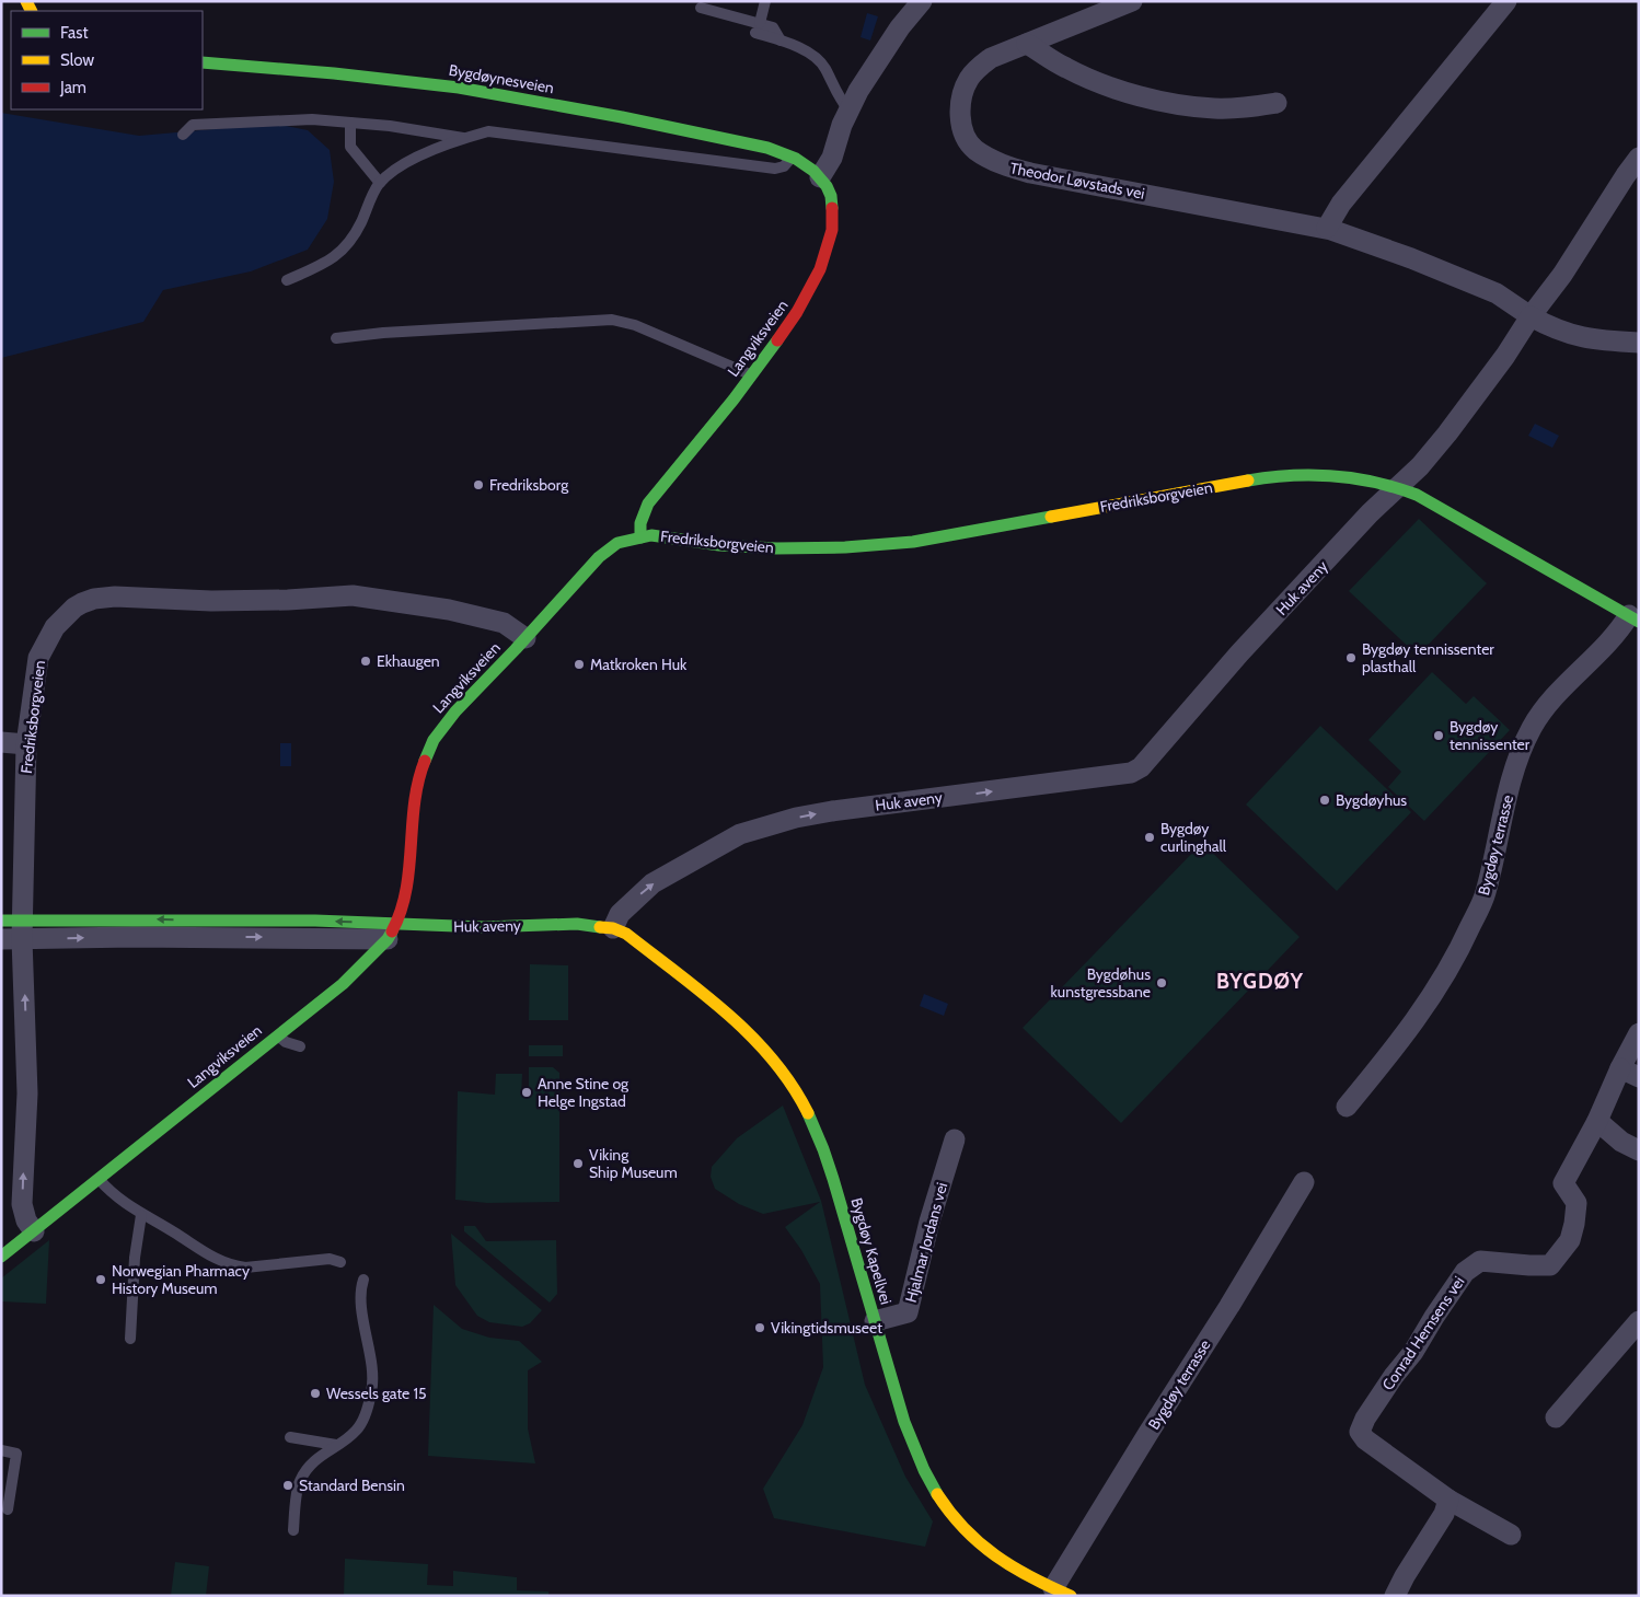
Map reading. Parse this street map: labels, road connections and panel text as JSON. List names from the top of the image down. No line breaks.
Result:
{"streets":{"street":["Bygdøynesveien","Theodor Løvstads vei","Langviksveien","Fredriksborgveien","Huk aveny","Bygdøy terrasse","Hjalmar Jordans vei","Bygdøy Kapellvei","Conrad Hemsens vei"]},"crossings":[["Bygdøynesveien","Langviksveien"],["Theodor Løvstads vei","Huk aveny"],["Langviksveien","Fredriksborgveien"],["Langviksveien","Huk aveny"],["Fredriksborgveien","Huk aveny"],["Fredriksborgveien","Bygdøy terrasse"],["Huk aveny","Bygdøy Kapellvei"],["Bygdøy terrasse","Bygdøy Kapellvei"],["Hjalmar Jordans vei","Bygdøy Kapellvei"]],"one_way":["Huk aveny"],"districts":["BYGDØY"],"places":["Fredriksborg","Bygdøy tennissenter plasthall","Ekhaugen","Matkroken Huk","Bygdøy tennissenter","Bygdøyhus","Bygdøy curlinghall","Bygdøhus kunstgressbane","Anne Stine og Helge Ingstad","Viking Ship Museum","Norwegian Pharmacy History Museum","Vikingtidsmuseet","Wessels gate 15","Standard Bensin"],"legend":["Fast","Slow","Jam"]}
